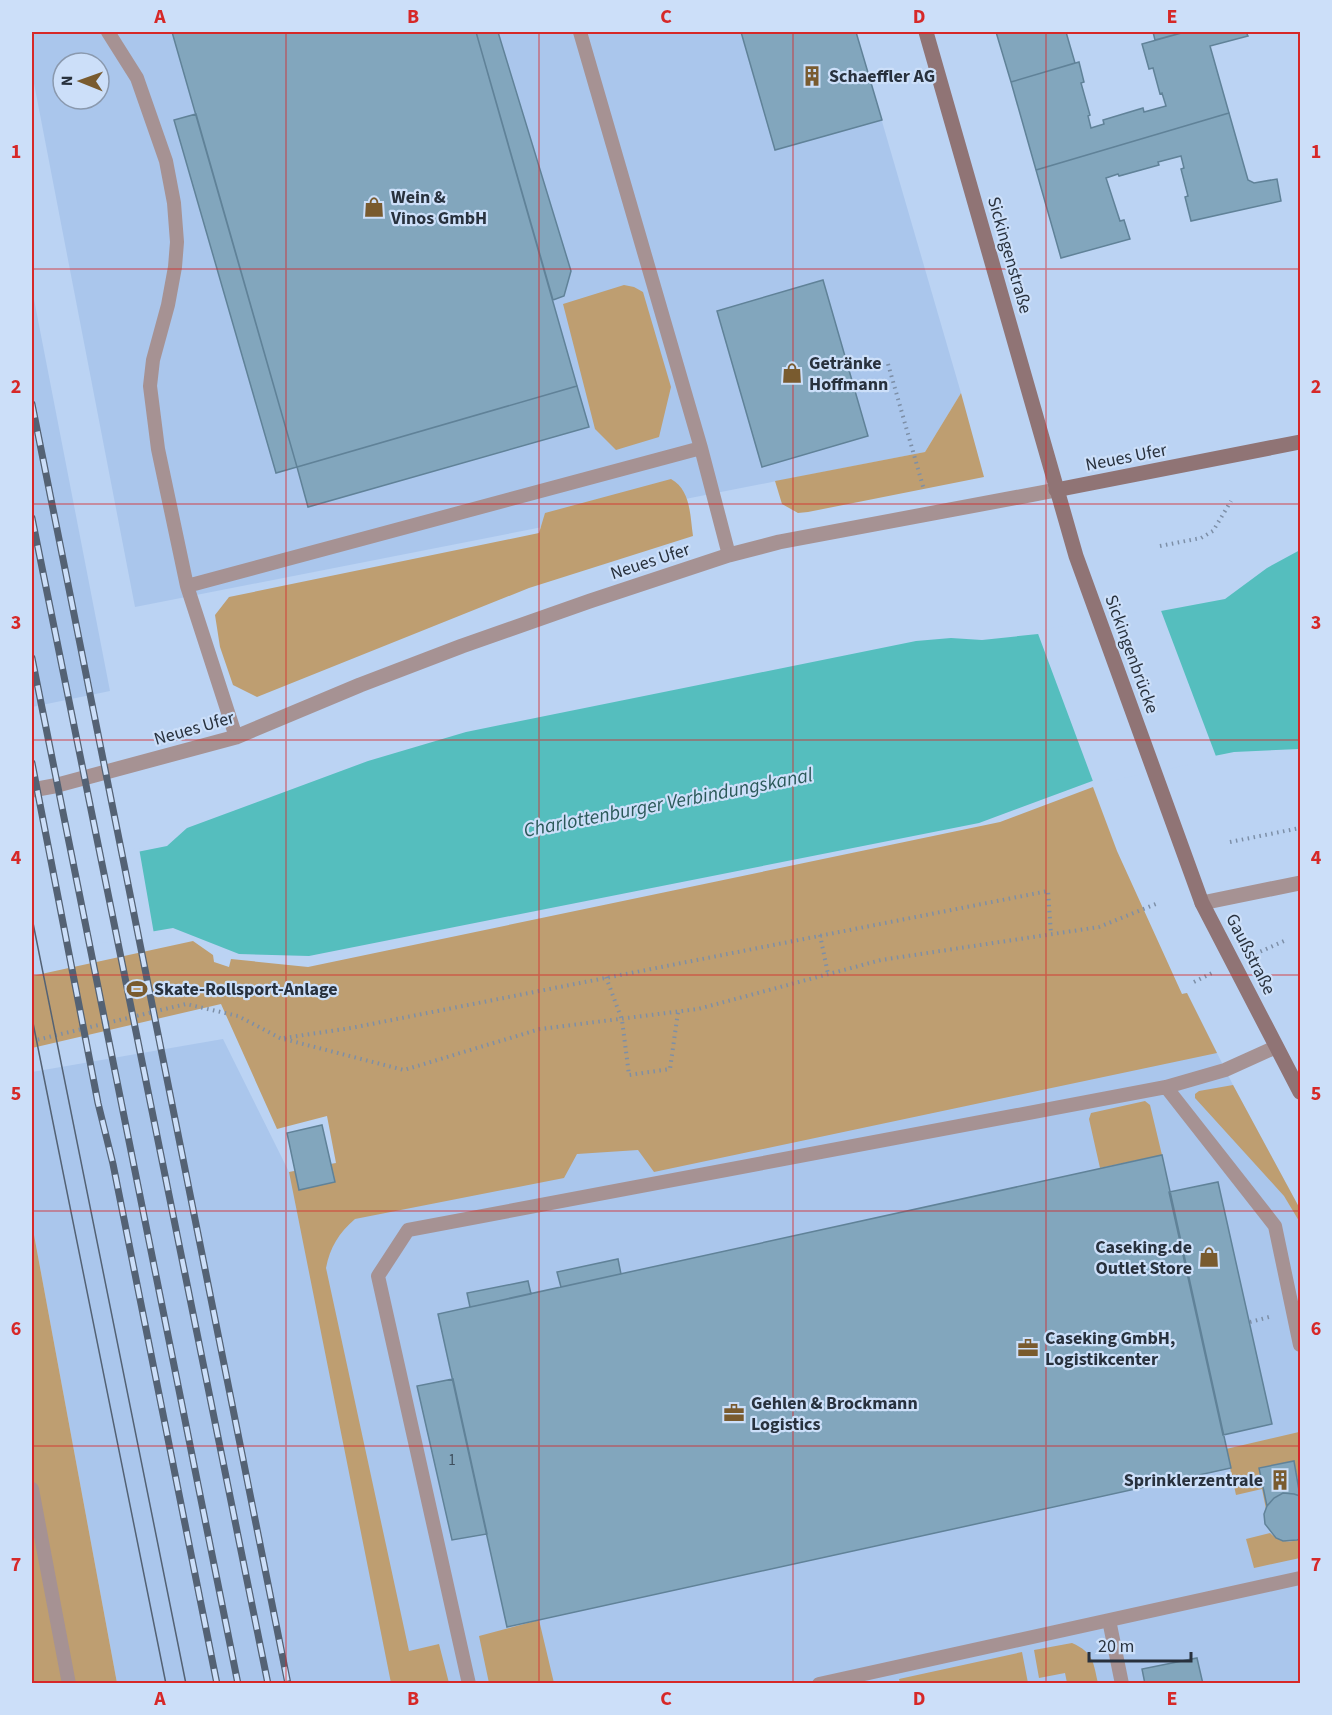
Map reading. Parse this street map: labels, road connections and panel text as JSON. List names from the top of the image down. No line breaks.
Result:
{"streets":{"main road":["Sickingenstraße","Neues Ufer","Sickingenbrücke","Gaußstraße"]},"crossings":[["Sickingenstraße","Neues Ufer"],["Sickingenstraße","Sickingenbrücke"],["Neues Ufer","Sickingenbrücke"],["Sickingenbrücke","Gaußstraße"]],"water":["Charlottenburger Verbindungskanal"],"places":{"building":["Schaeffler AG","Sprinklerzentrale"],"shop":["Wein & Vinos GmbH","Getränke Hoffmann","Caseking.de Outlet Store"],"sports":["Skate-Rollsport-Anlage"],"office":["Caseking GmbH, Logistikcenter","Gehlen & Brockmann Logistics"]},"house_numbers":["1"],"scale_bar":"20 m","north":"left","grid":{"columns":["A","B","C","D","E"],"rows":["1","2","3","4","5","6","7"]}}
